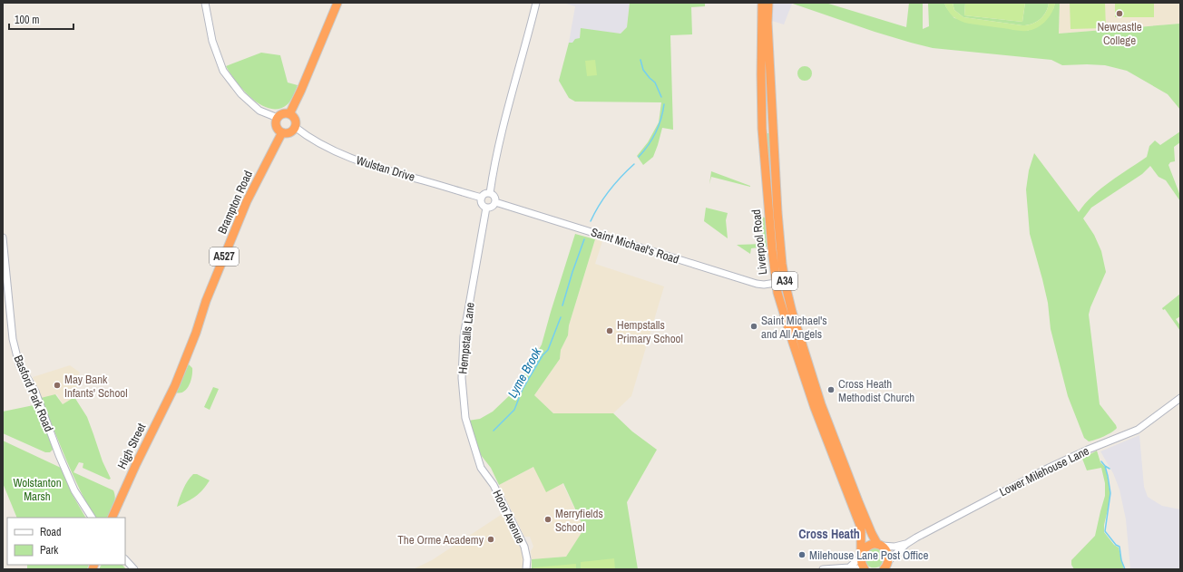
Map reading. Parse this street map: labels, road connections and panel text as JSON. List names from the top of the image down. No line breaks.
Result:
{"streets":{"highway":["Brampton Road","Liverpool Road","A527","A34","High Street"],"street":["Wulstan Drive","Saint Michael's Road","Hempstalls Lane","Basford Park Road","Lower Milehouse Lane","Hoon Avenue"]},"crossings":[["Wulstan Drive","Brampton Road"],["Wulstan Drive","Saint Michael's Road"],["Wulstan Drive","Hempstalls Lane"],["Brampton Road","High Street"],["Liverpool Road","Saint Michael's Road"],["Liverpool Road","Lower Milehouse Lane"],["Saint Michael's Road","Hempstalls Lane"],["Hempstalls Lane","Hoon Avenue"]],"districts":["Cross Heath"],"water":["Lyme Brook"],"parks":["Wolstanton Marsh"],"places":["Newcastle College","Saint Michael's and All Angels","Hempstalls Primary School","May Bank Infants' School","Cross Heath Methodist Church","Merryfields School","The Orme Academy","Milehouse Lane Post Office"],"legend":["Road","Park"],"scale_bar":"100 m"}
